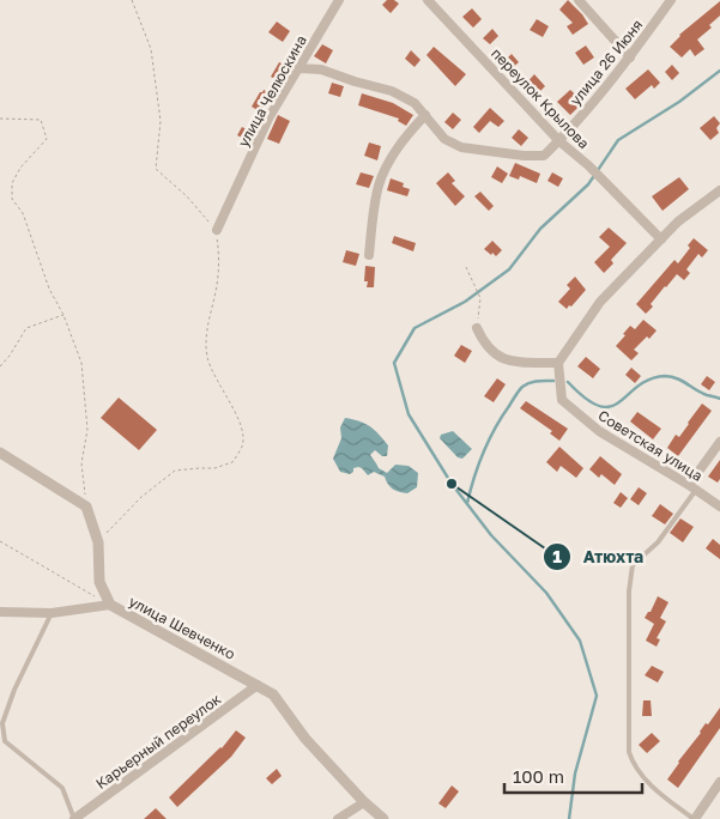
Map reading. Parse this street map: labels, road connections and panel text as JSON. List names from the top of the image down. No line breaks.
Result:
{"streets":{"street":["улица 26 Июня","улица Челюскина","переулок Крылова","Советская улица","улица Шевченко","Карьерный переулок"]},"crossings":[["улица 26 Июня","улица Челюскина"],["улица 26 Июня","переулок Крылова"],["улица Шевченко","Карьерный переулок"]],"places":["Атюхта"],"scale_bar":"100 m"}
